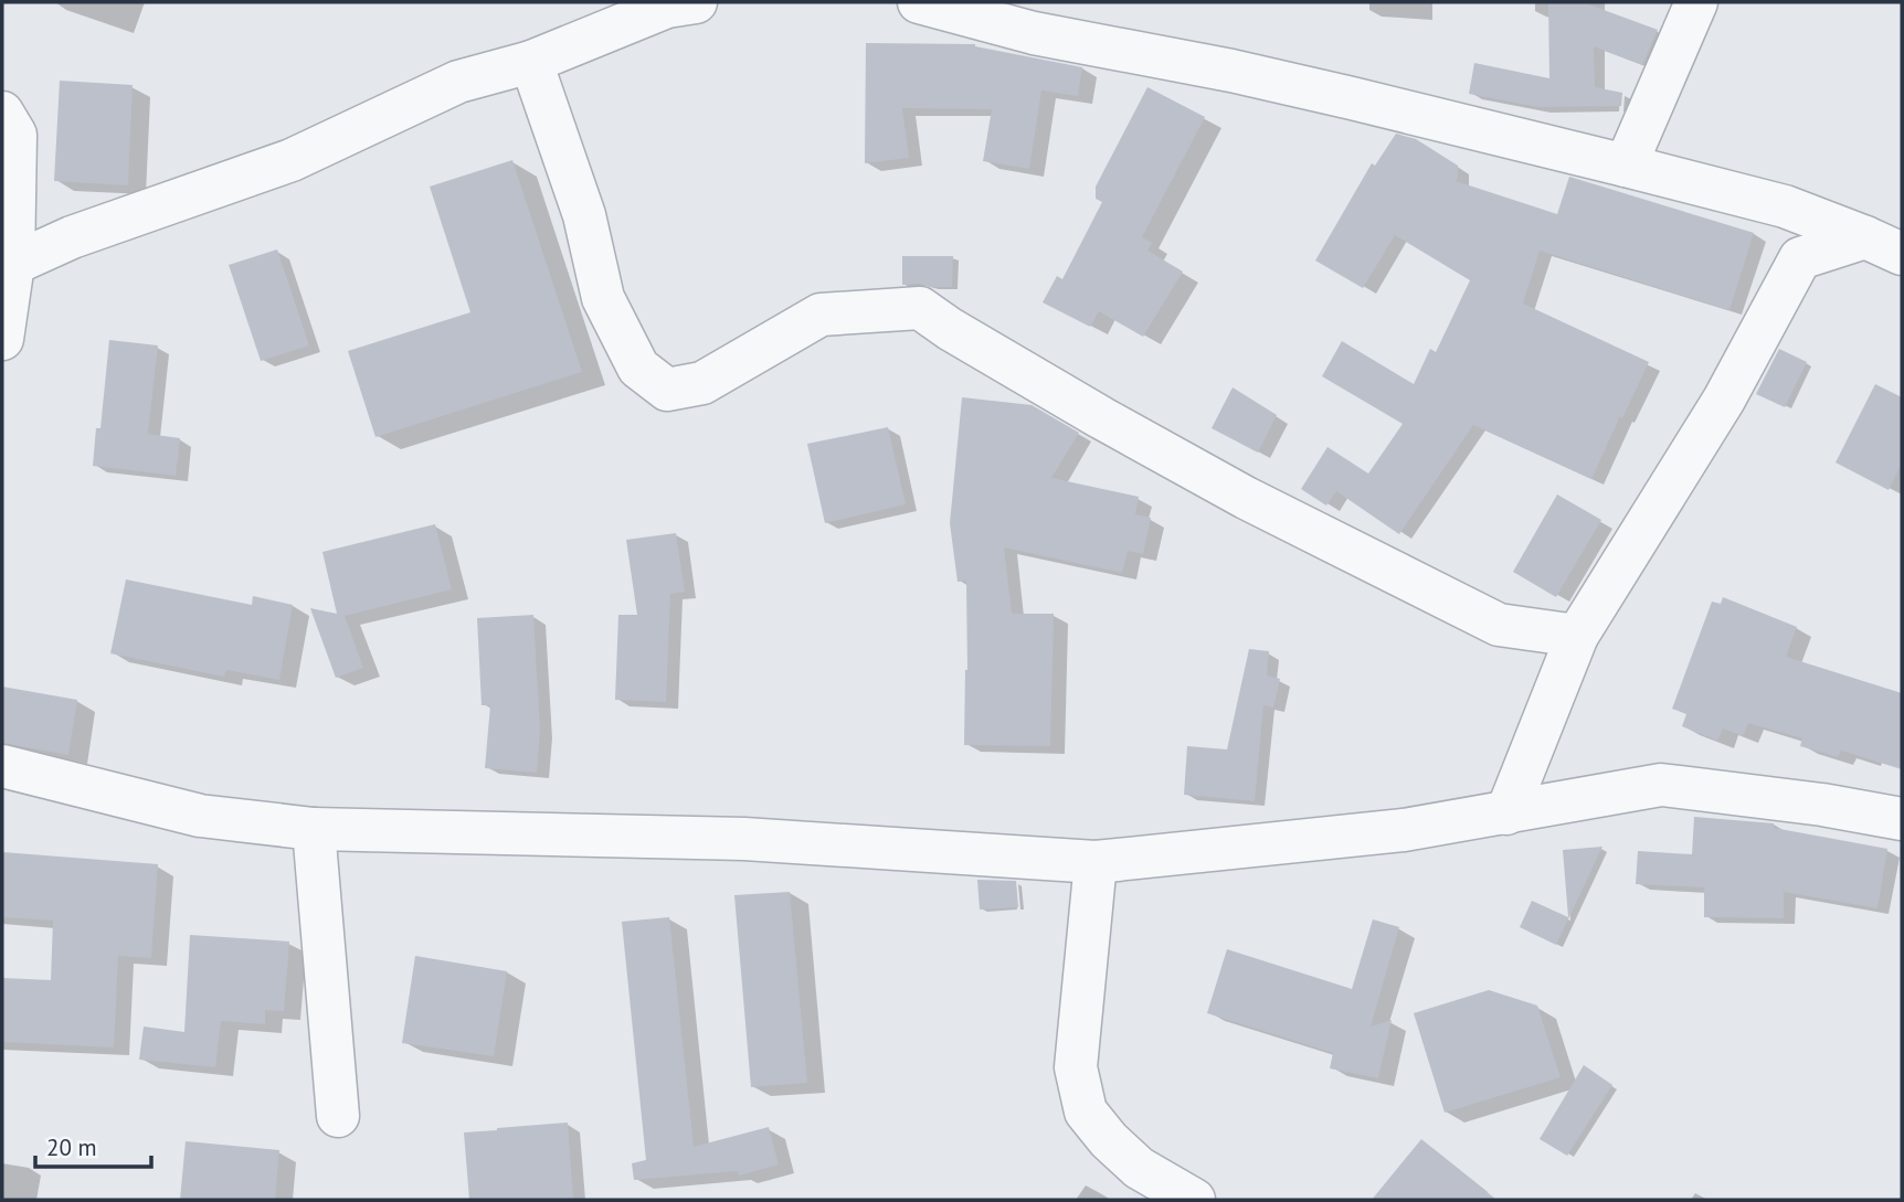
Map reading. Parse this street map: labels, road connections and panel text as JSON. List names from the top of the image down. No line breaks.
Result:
{"scale_bar":"20 m"}
